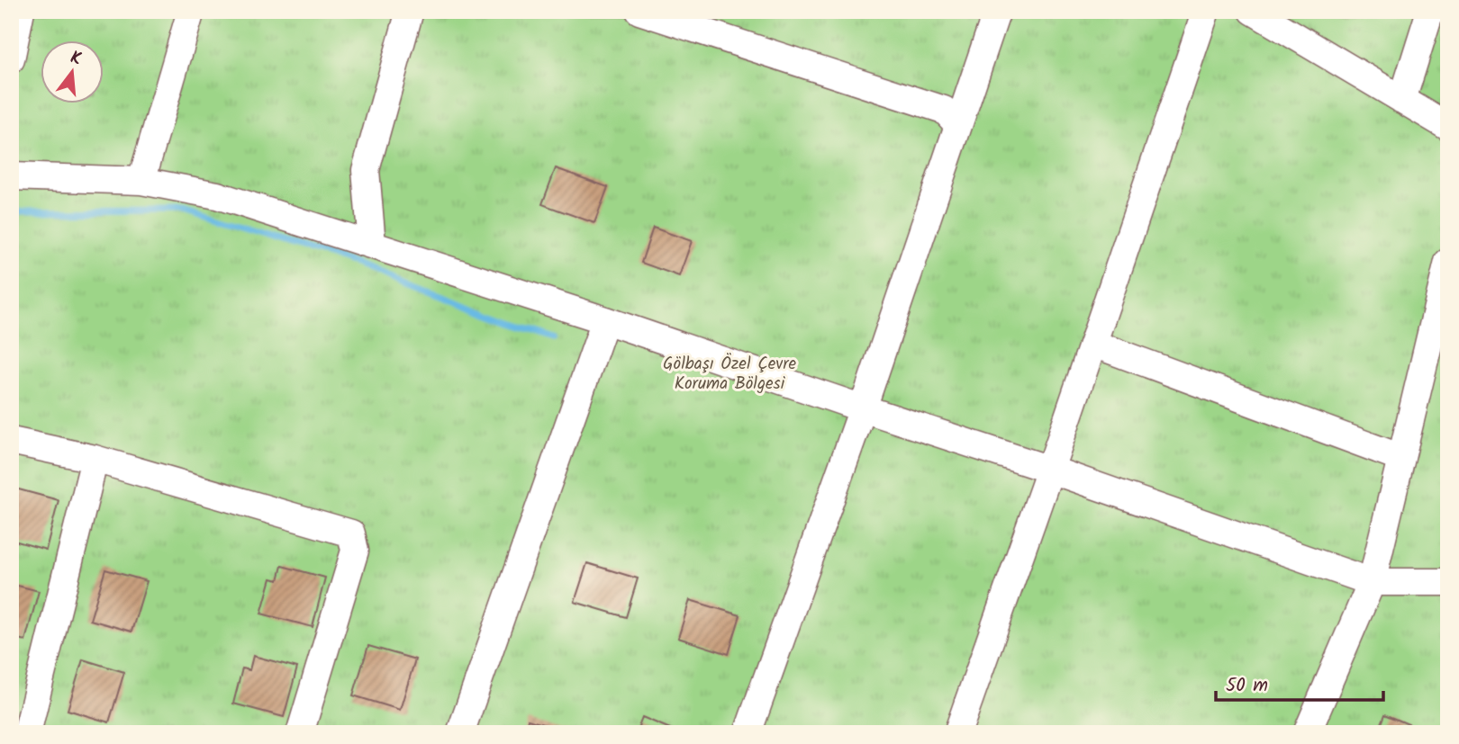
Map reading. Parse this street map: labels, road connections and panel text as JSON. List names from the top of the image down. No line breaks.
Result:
{"parks":["Gölbaşı Özel Çevre Koruma Bölgesi"],"scale_bar":"50 m","north":"top"}
